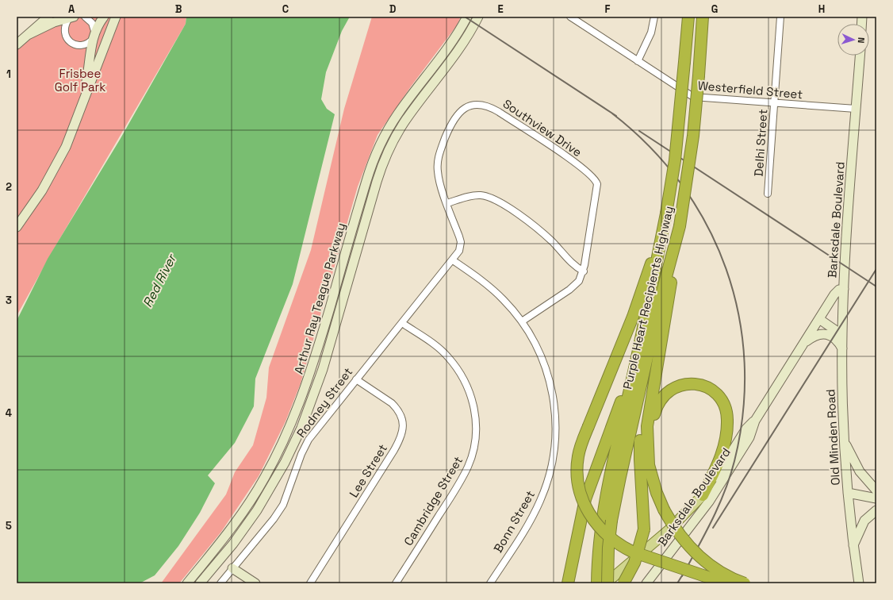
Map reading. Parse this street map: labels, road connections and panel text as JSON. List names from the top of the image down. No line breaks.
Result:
{"streets":{"highway":["Purple Heart Recipients Highway"],"main road":["Barksdale Boulevard","Arthur Ray Teague Parkway","Old Minden Road"],"street":["Westerfield Street","Southview Drive","Delhi Street","Rodney Street","Lee Street","Cambridge Street","Bonn Street"]},"crossings":[["Westerfield Street","Delhi Street"],["Westerfield Street","Barksdale Boulevard"],["Southview Drive","Rodney Street"],["Southview Drive","Bonn Street"],["Barksdale Boulevard","Purple Heart Recipients Highway"],["Barksdale Boulevard","Old Minden Road"],["Rodney Street","Lee Street"],["Rodney Street","Cambridge Street"],["Rodney Street","Bonn Street"]],"water":["Red River"],"parks":["Frisbee Golf Park"],"north":"right","grid":{"columns":["A","B","C","D","E","F","G","H"],"rows":["1","2","3","4","5"]}}
